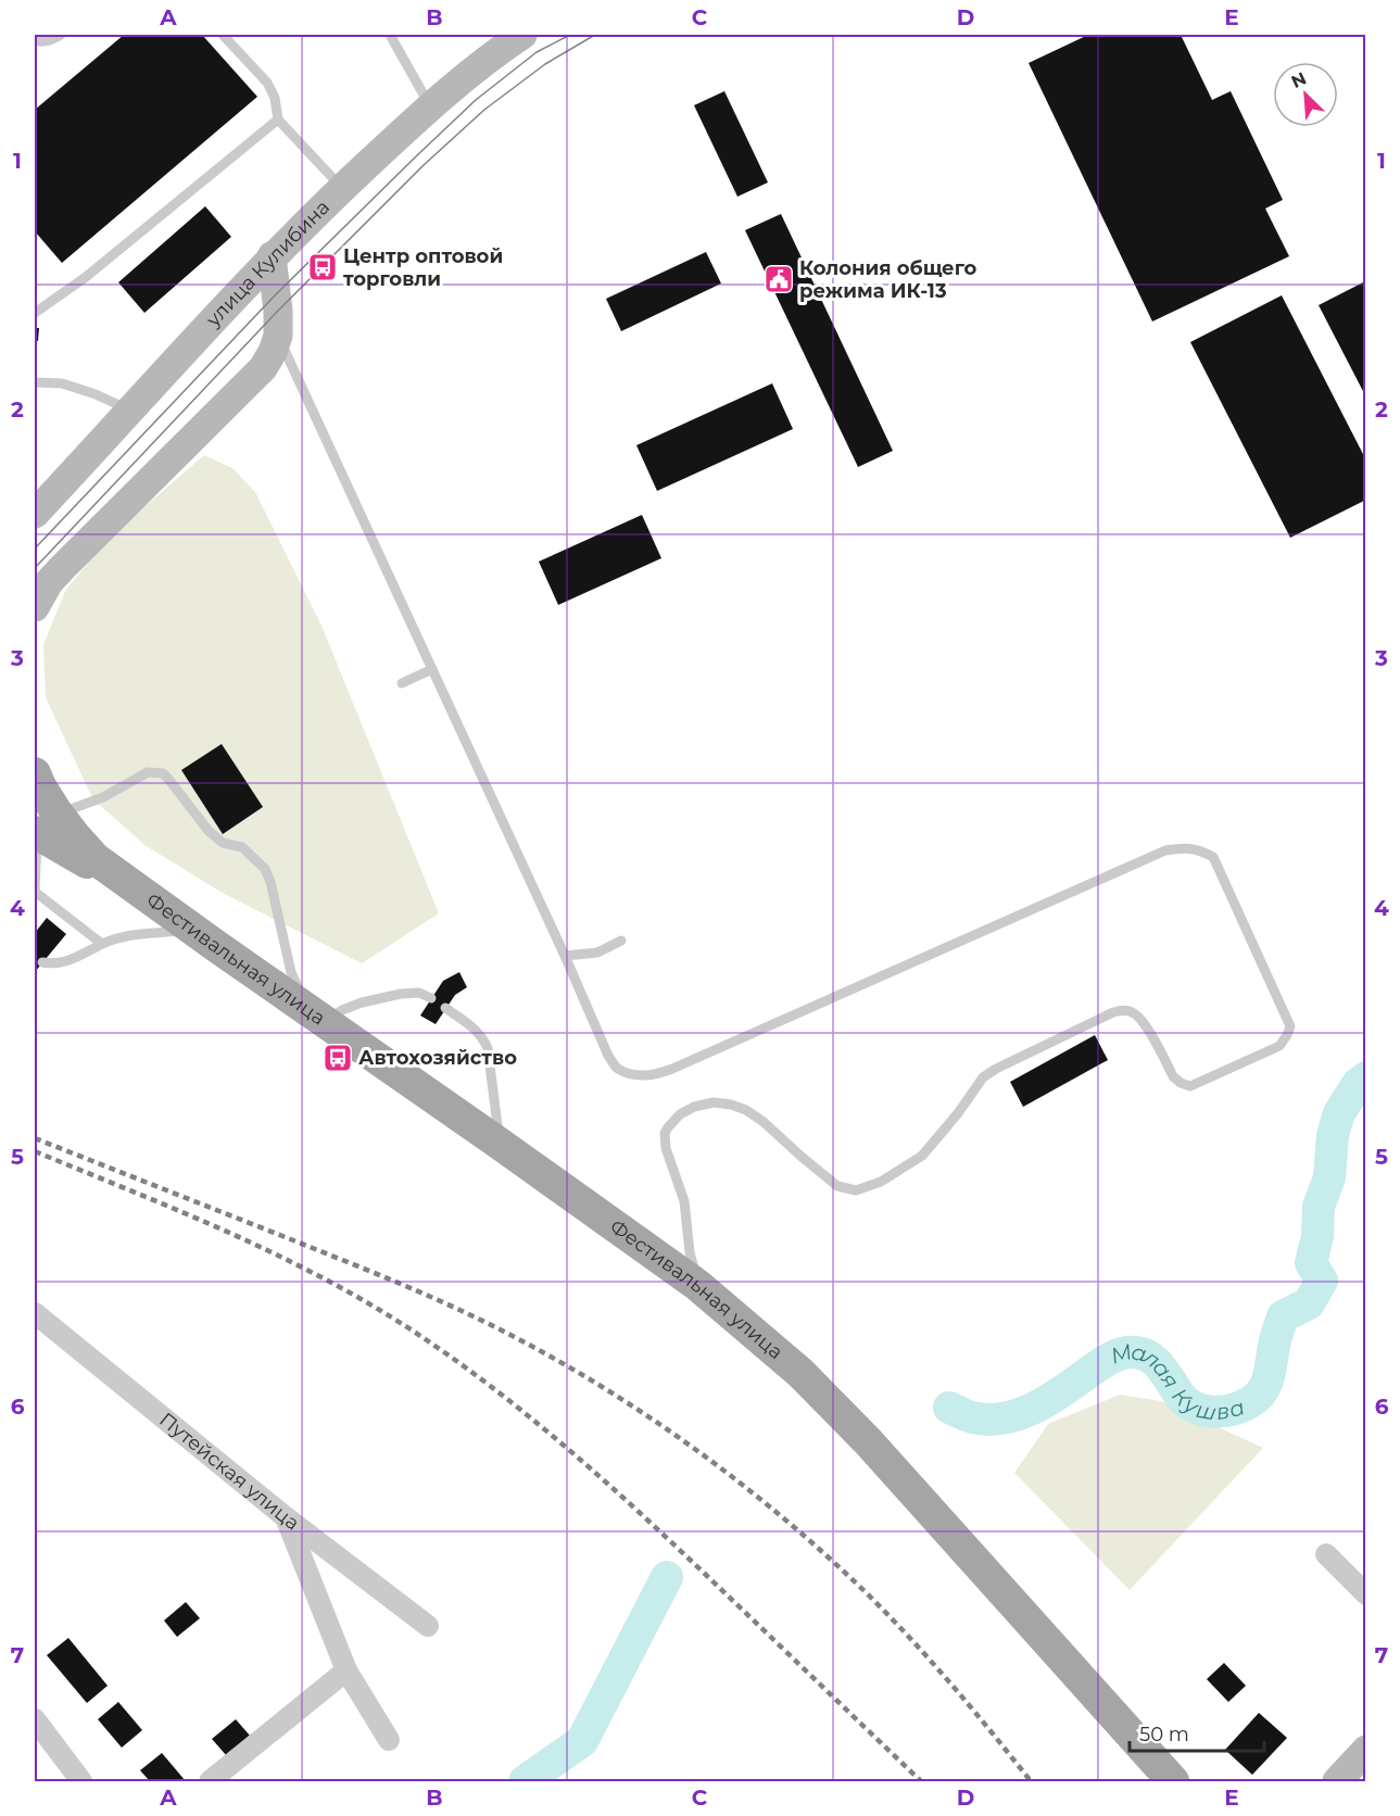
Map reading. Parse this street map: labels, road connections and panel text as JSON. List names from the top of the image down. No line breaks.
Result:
{"streets":{"main road":["Фестивальная улица"],"street":["улица Кулибина","Путейская улица"]},"water":["Малая Кушва"],"places":{"bus stop":["Центр оптовой торговли","Автохозяйство"],"public building":["Колония общего режима ИК-13"]},"scale_bar":"50 m","north":"top left","grid":{"columns":["A","B","C","D","E"],"rows":["1","2","3","4","5","6","7"]}}
